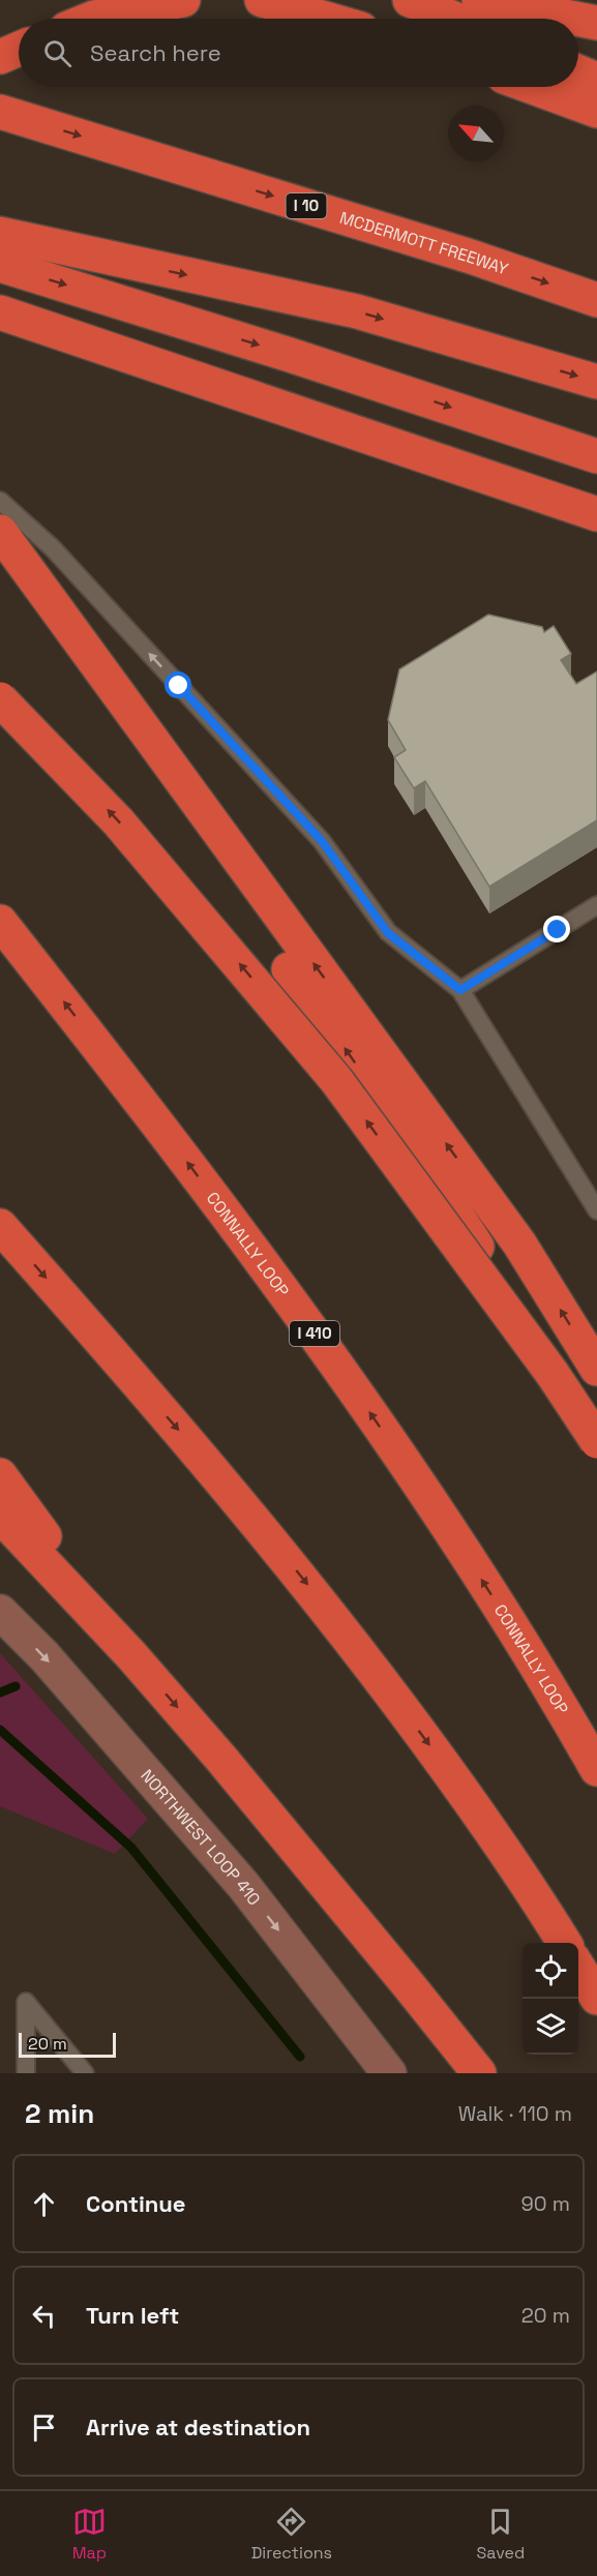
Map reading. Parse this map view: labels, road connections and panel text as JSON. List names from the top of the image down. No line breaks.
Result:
{"streets":{"highway":["I 10","MCDERMOTT FREEWAY","CONNALLY LOOP","I 410"],"main road":["NORTHWEST LOOP 410"]},"one_way":["NORTHWEST LOOP 410"],"scale_bar":"20 m","north":"top left","page":{"search":"Search here","scale":"20 m","heading":["2 min","Walk · 110 m"],"list":[["Continue","90 m"],["Turn left","20 m"],"Arrive at destination"],"nav":["Map","Directions","Saved"]}}
